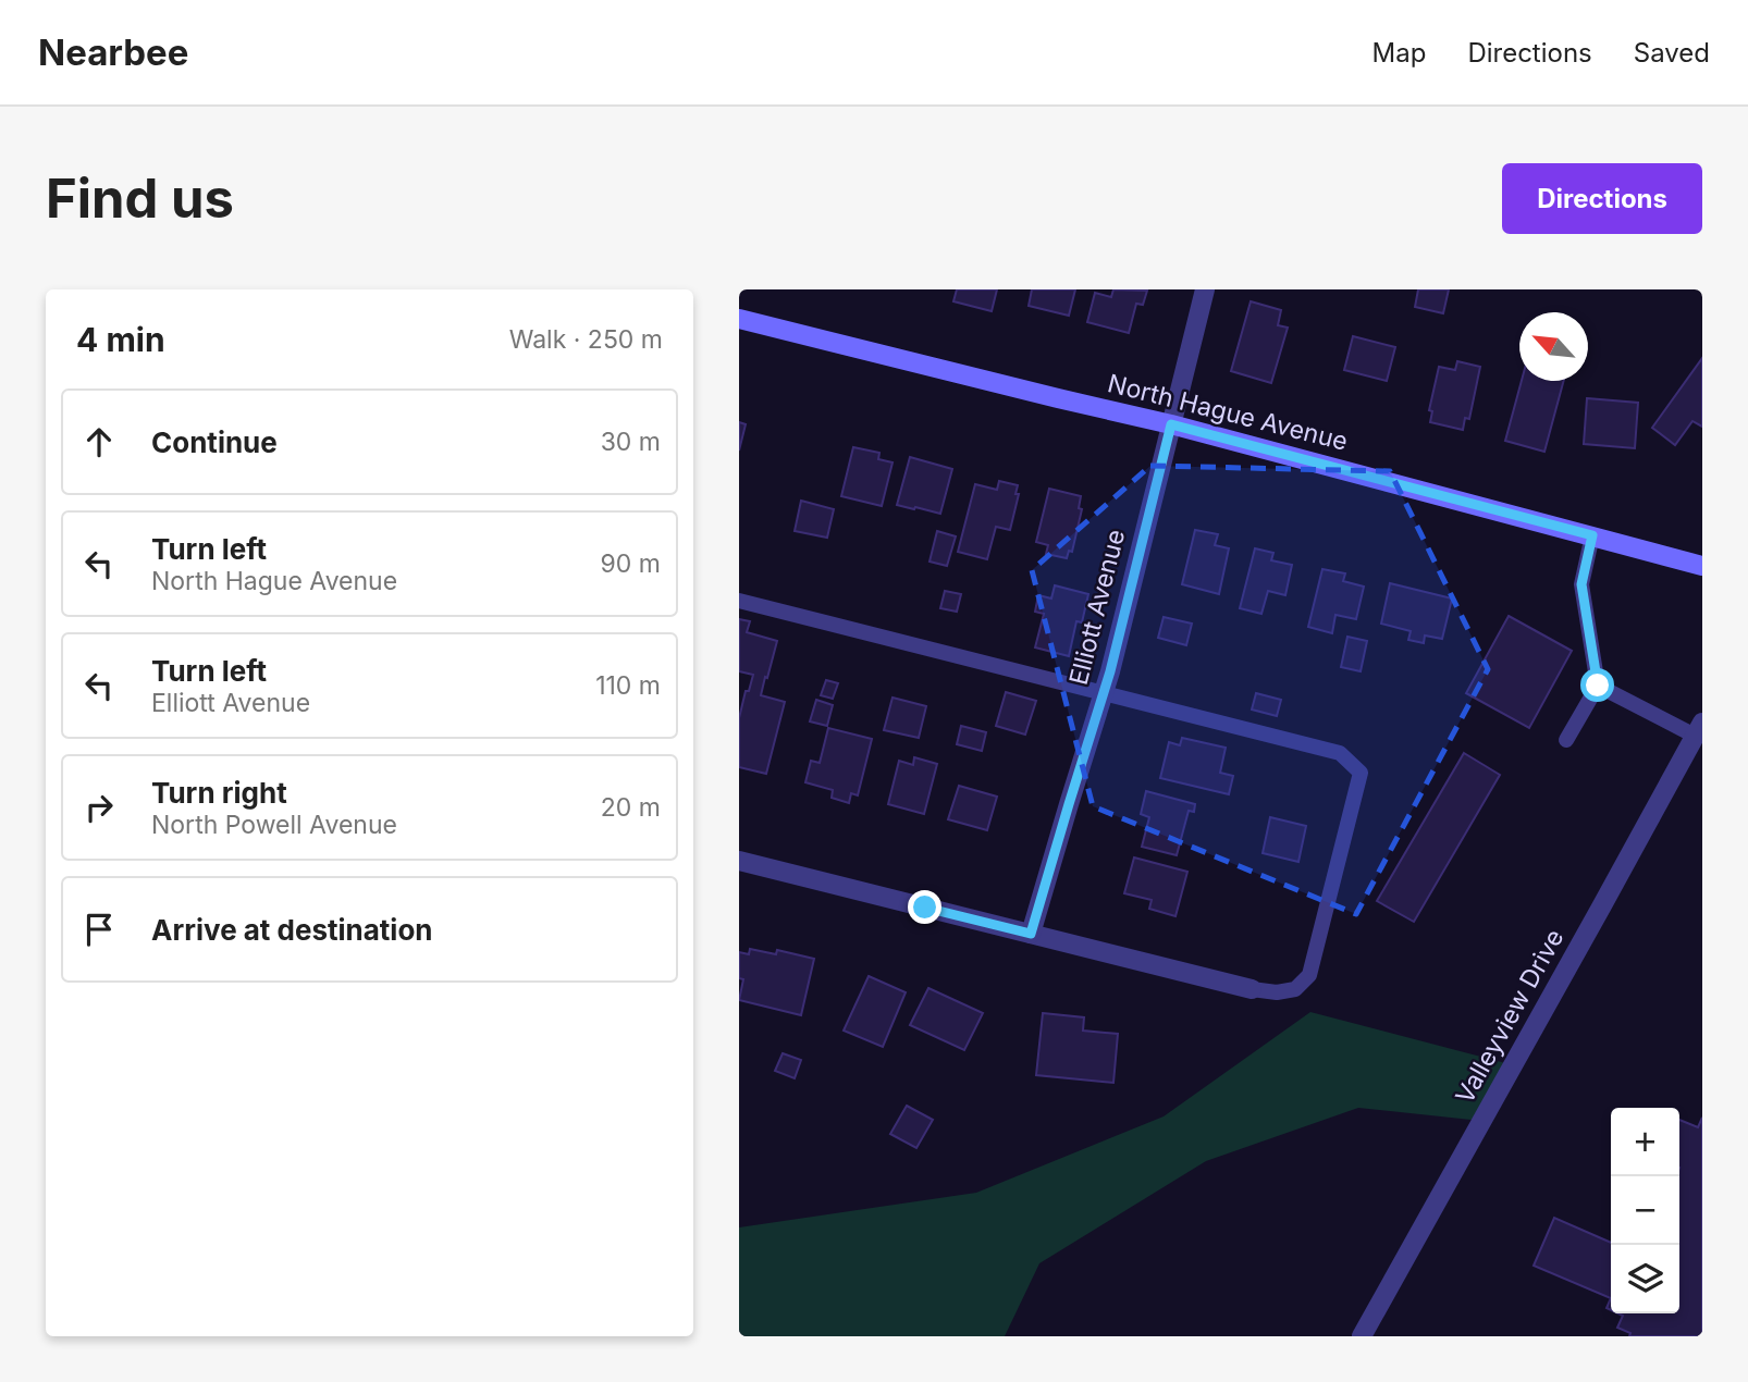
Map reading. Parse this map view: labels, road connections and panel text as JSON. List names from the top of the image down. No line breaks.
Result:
{"streets":{"main road":["North Hague Avenue"],"street":["Elliott Avenue","Valleyview Drive"]},"crossings":[["North Hague Avenue","Elliott Avenue"]],"north":"top left","page":{"header":"Nearbee","nav":["Map","Directions","Saved"],"buttons":"Directions","title":"Find us","heading":["4 min","Walk · 250 m"],"list":[["Continue","30 m"],["Turn left","North Hague Avenue","90 m"],["Turn left","Elliott Avenue","110 m"],["Turn right","North Powell Avenue","20 m"],"Arrive at destination"],"map_buttons":["+","−"]}}
